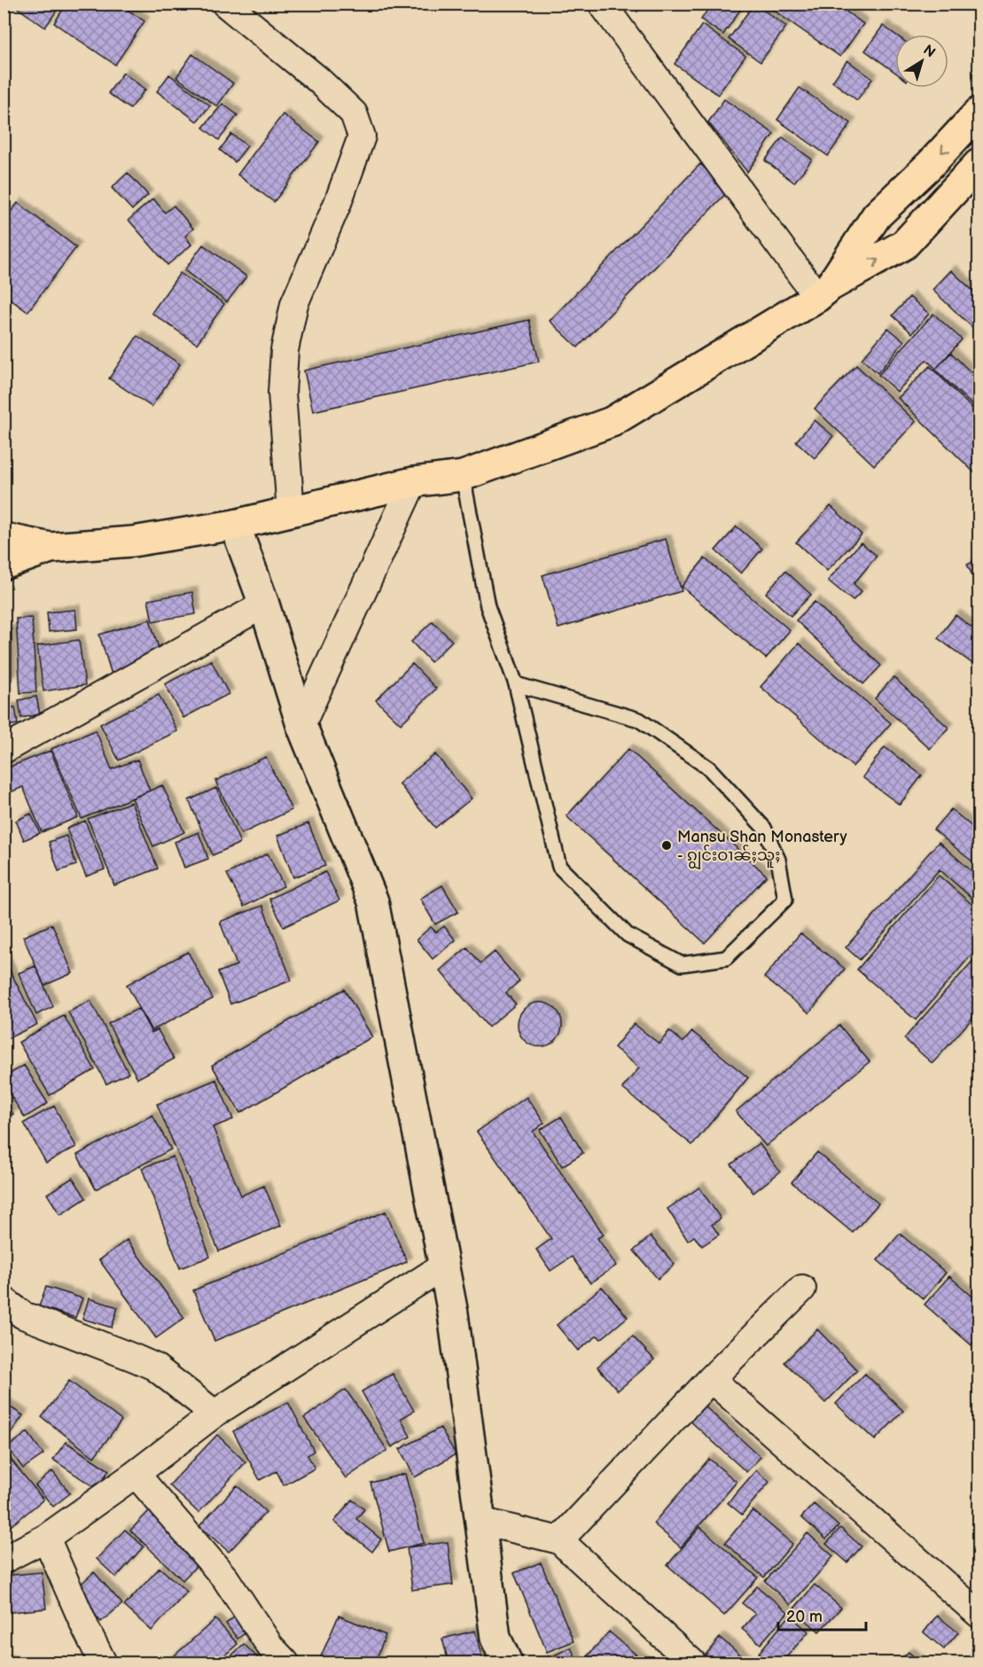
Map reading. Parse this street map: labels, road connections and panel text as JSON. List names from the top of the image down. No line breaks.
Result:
{"places":["Mansu Shan Monastery - ၵျွင်းဝၢၼ်ႈသူႈ"],"scale_bar":"20 m","north":"top right"}
